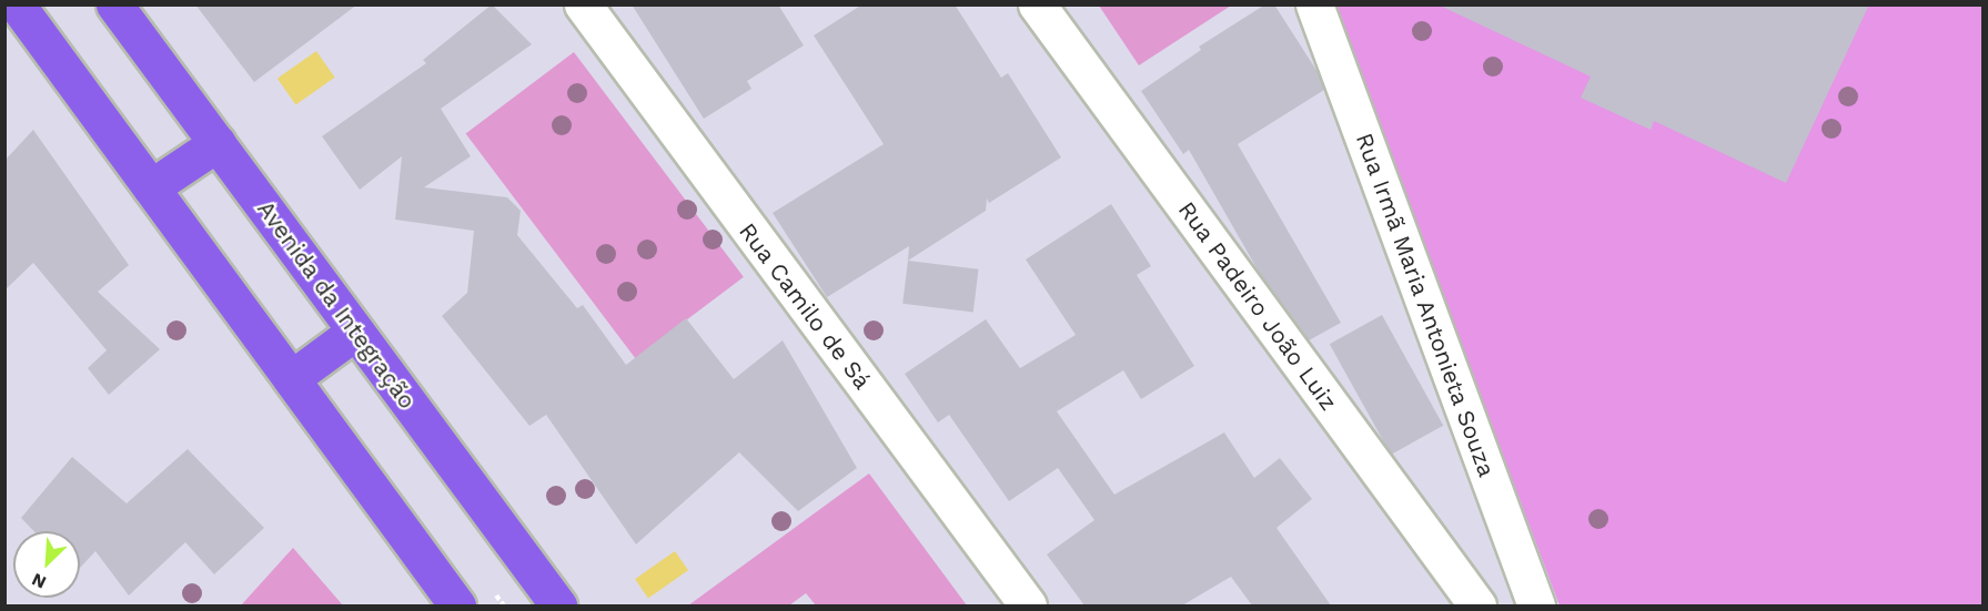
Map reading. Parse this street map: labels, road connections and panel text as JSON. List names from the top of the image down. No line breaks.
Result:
{"streets":{"main road":["Avenida da Integração"],"street":["Rua Irmã Maria Antonieta Souza","Rua Camilo de Sá","Rua Padeiro João Luiz"]},"north":"bottom left"}
